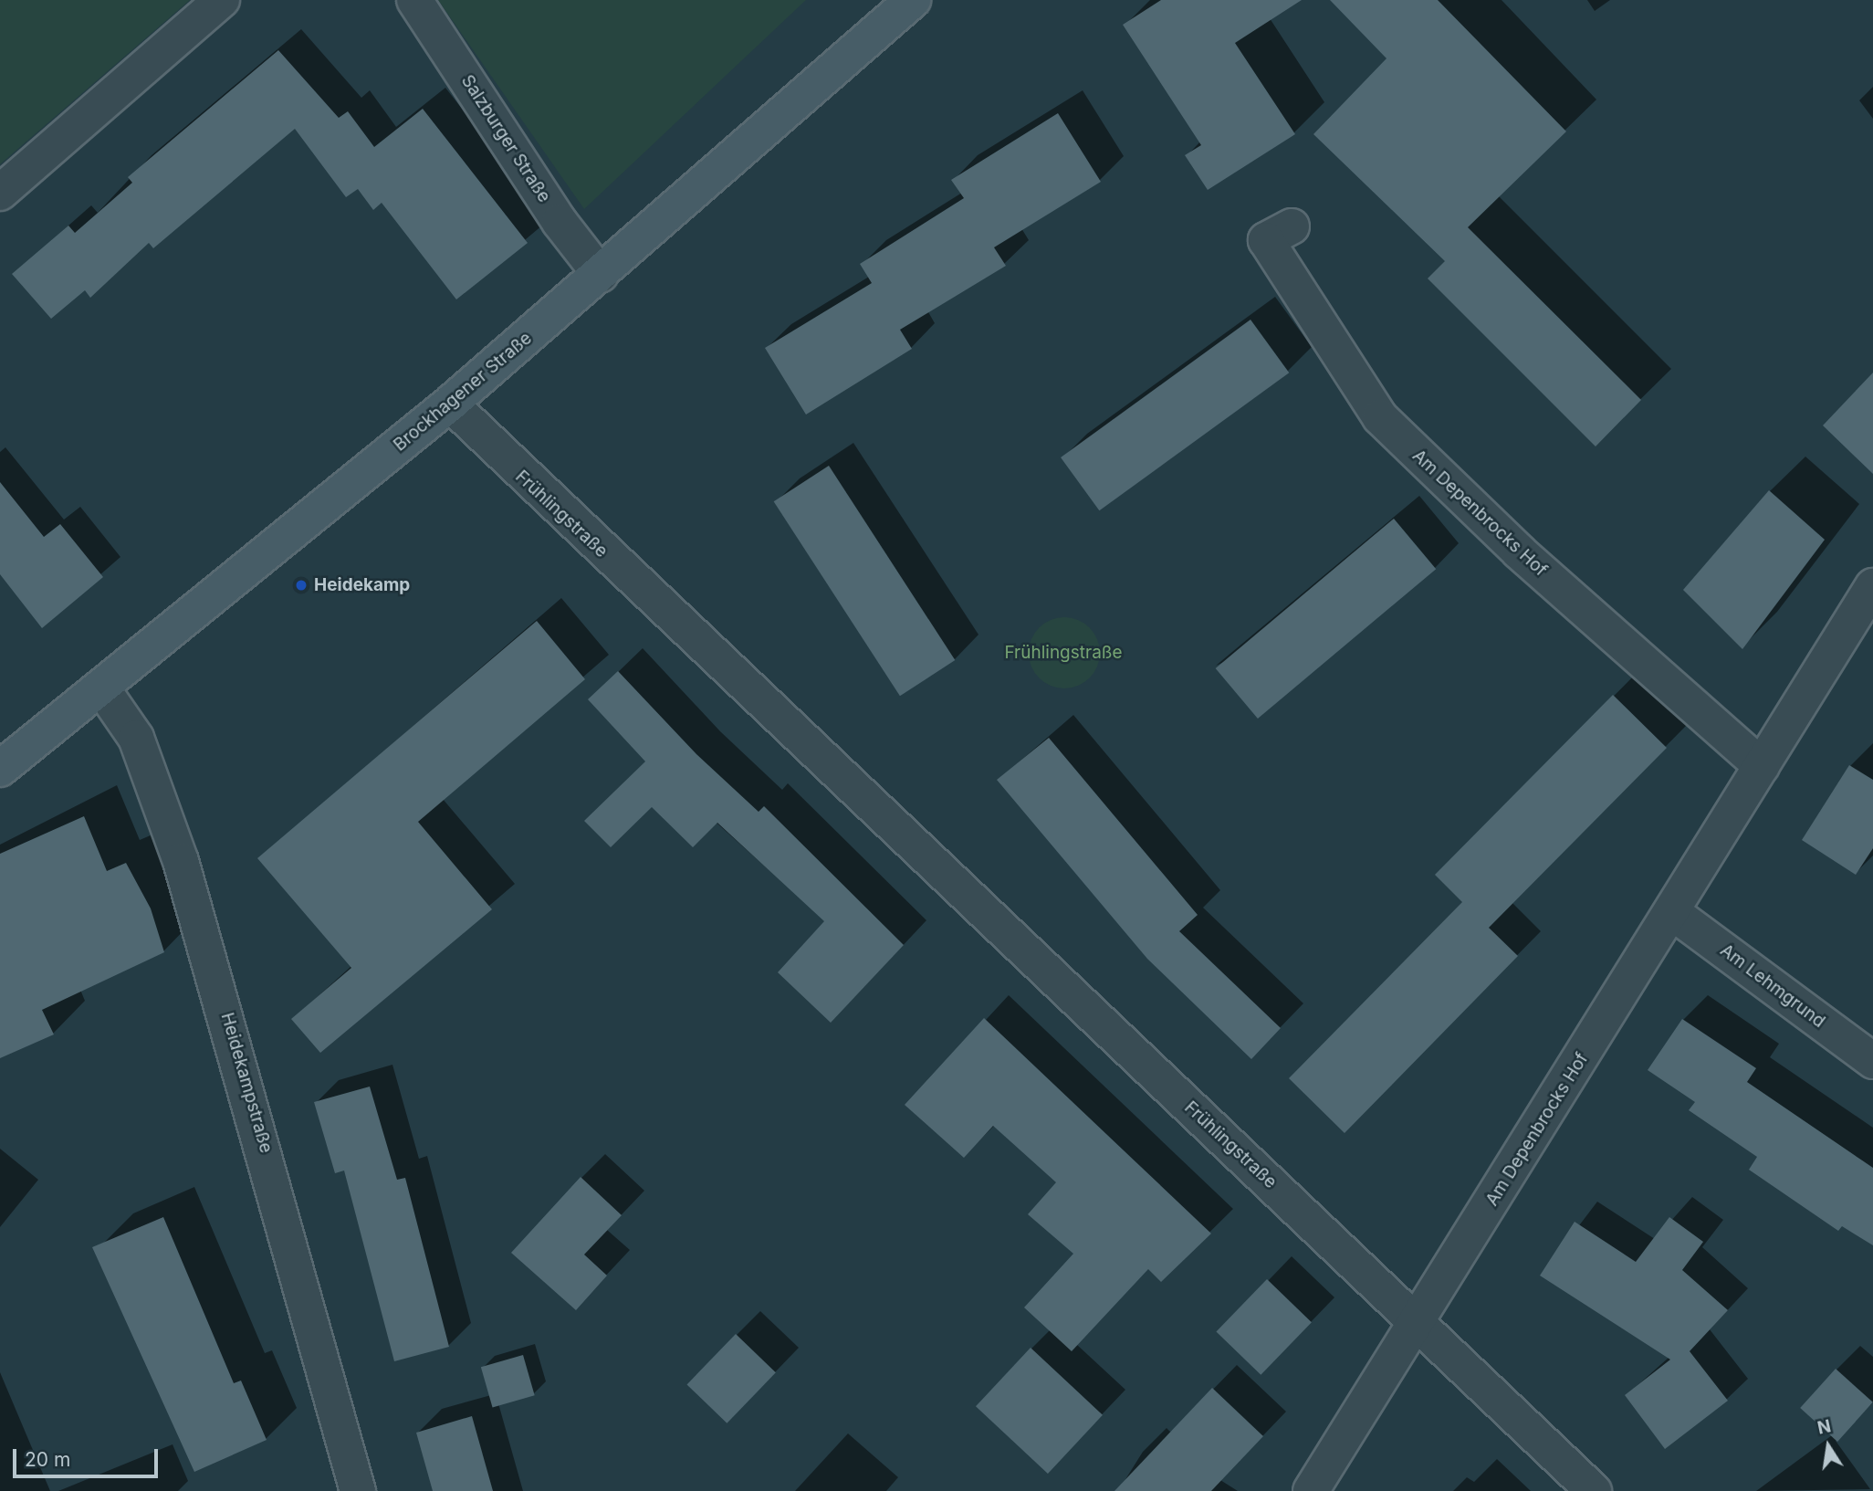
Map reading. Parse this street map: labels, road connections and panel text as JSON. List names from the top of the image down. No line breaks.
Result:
{"streets":{"main road":["Brockhagener Straße"],"street":["Salzburger Straße","Am Depenbrocks Hof","Frühlingstraße","Am Lehmgrund","Heidekampstraße"]},"crossings":[["Salzburger Straße","Brockhagener Straße"],["Brockhagener Straße","Frühlingstraße"],["Brockhagener Straße","Heidekampstraße"],["Am Depenbrocks Hof","Frühlingstraße"],["Am Depenbrocks Hof","Am Lehmgrund"]],"parks":["Frühlingstraße"],"places":["Heidekamp"],"scale_bar":"20 m","north":"top"}
